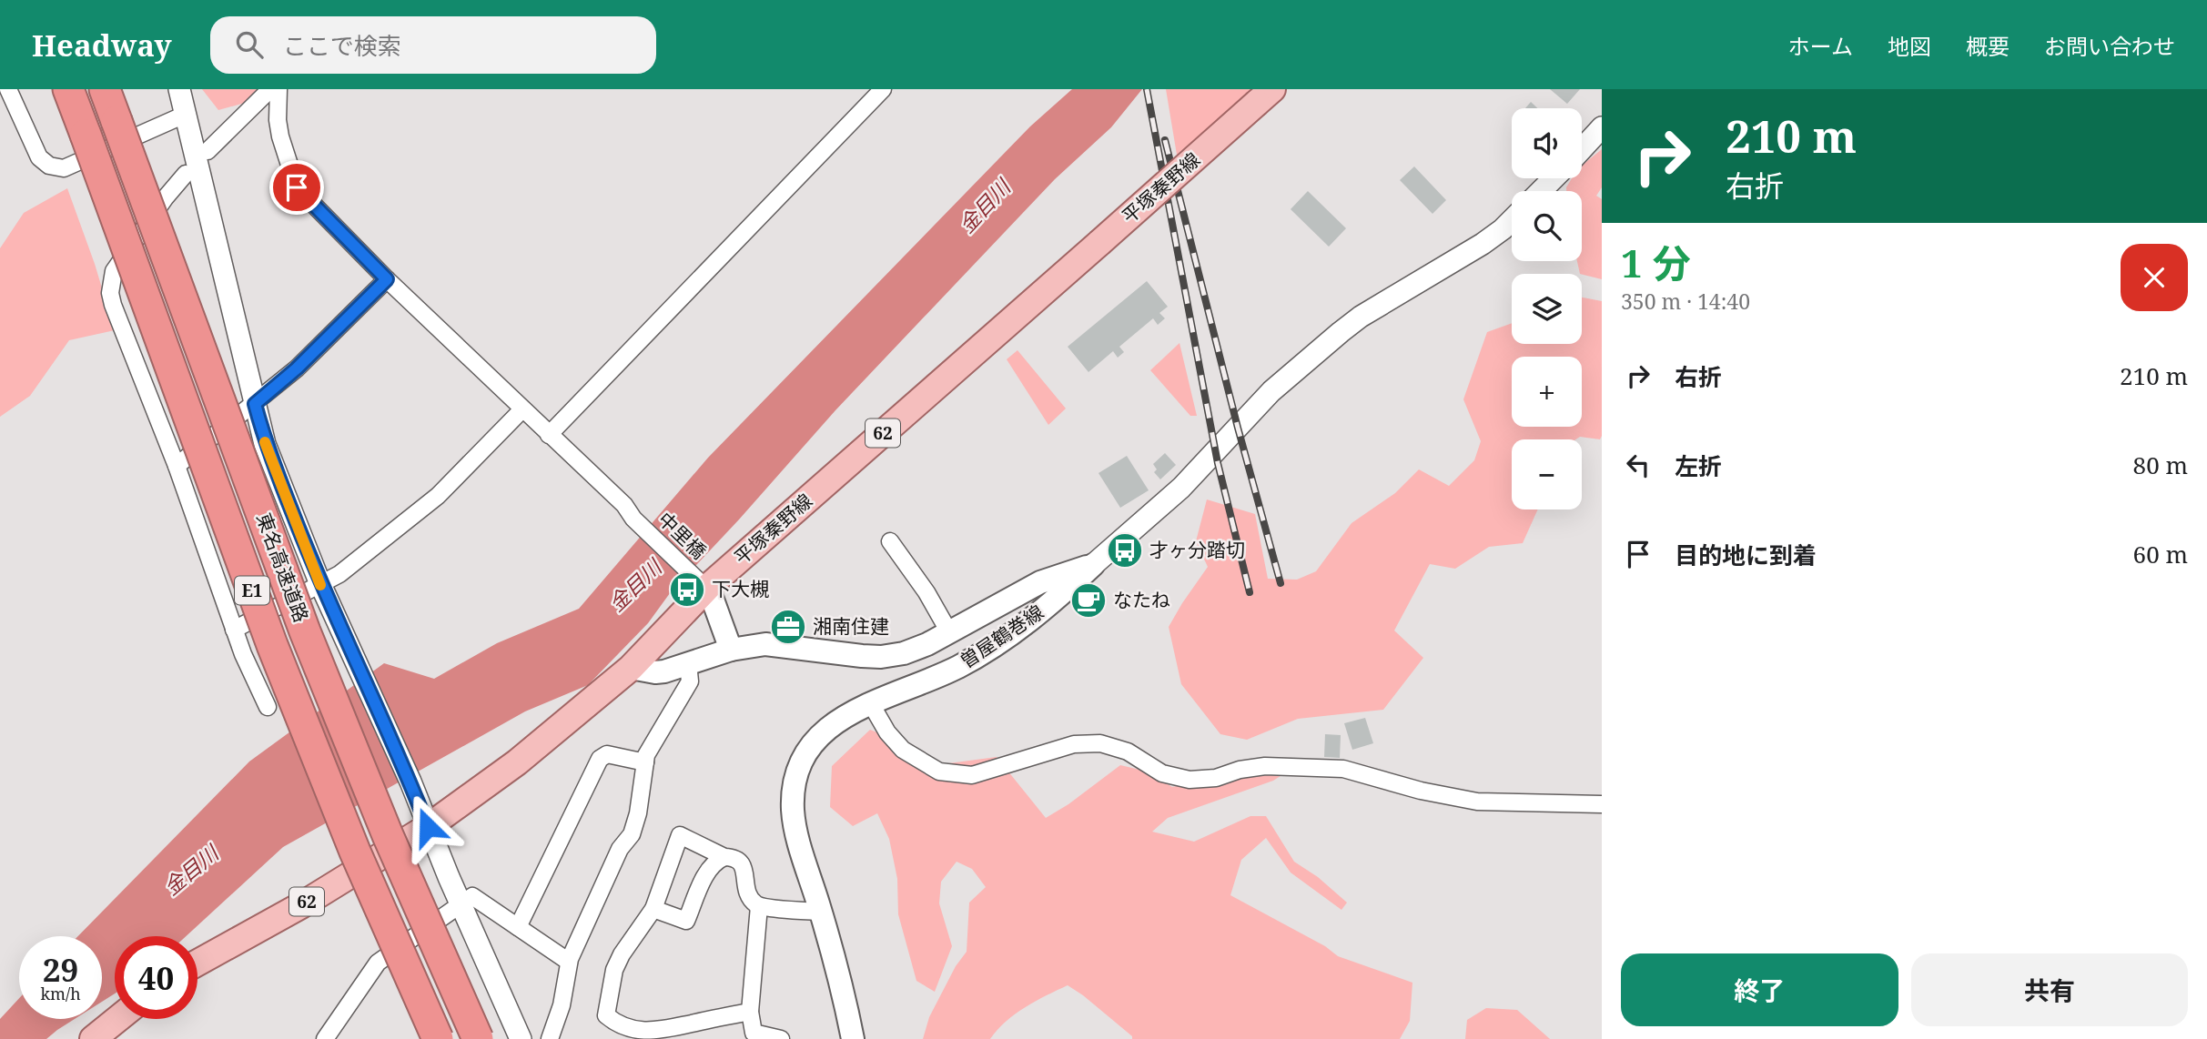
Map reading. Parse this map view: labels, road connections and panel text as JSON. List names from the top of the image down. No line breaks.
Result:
{"streets":{"highway":["東名高速道路","E1"],"main road":["平塚秦野線","62","曽屋鶴巻線"],"street":["中里橋"]},"crossings":[["平塚秦野線","中里橋"],["平塚秦野線","曽屋鶴巻線"]],"water":["金目川"],"places":{"bus stop":["才ヶ分踏切","下大槻"],"cafe":["なたね"],"office":["湘南住建"]},"page":{"header":"Headway","search":"ここで検索","nav":["ホーム","地図","概要","お問い合わせ"],"turn":["210 m","右折"],"map_buttons":["+","−"],"heading":["1 分","350 m · 14:40"],"list":[{"name":"右折","value":"210 m"},{"name":"左折","value":"80 m"},{"name":"目的地に到着","value":"60 m"}],"speed":"29 km/h","limit":"40","buttons":["終了","共有"]}}
